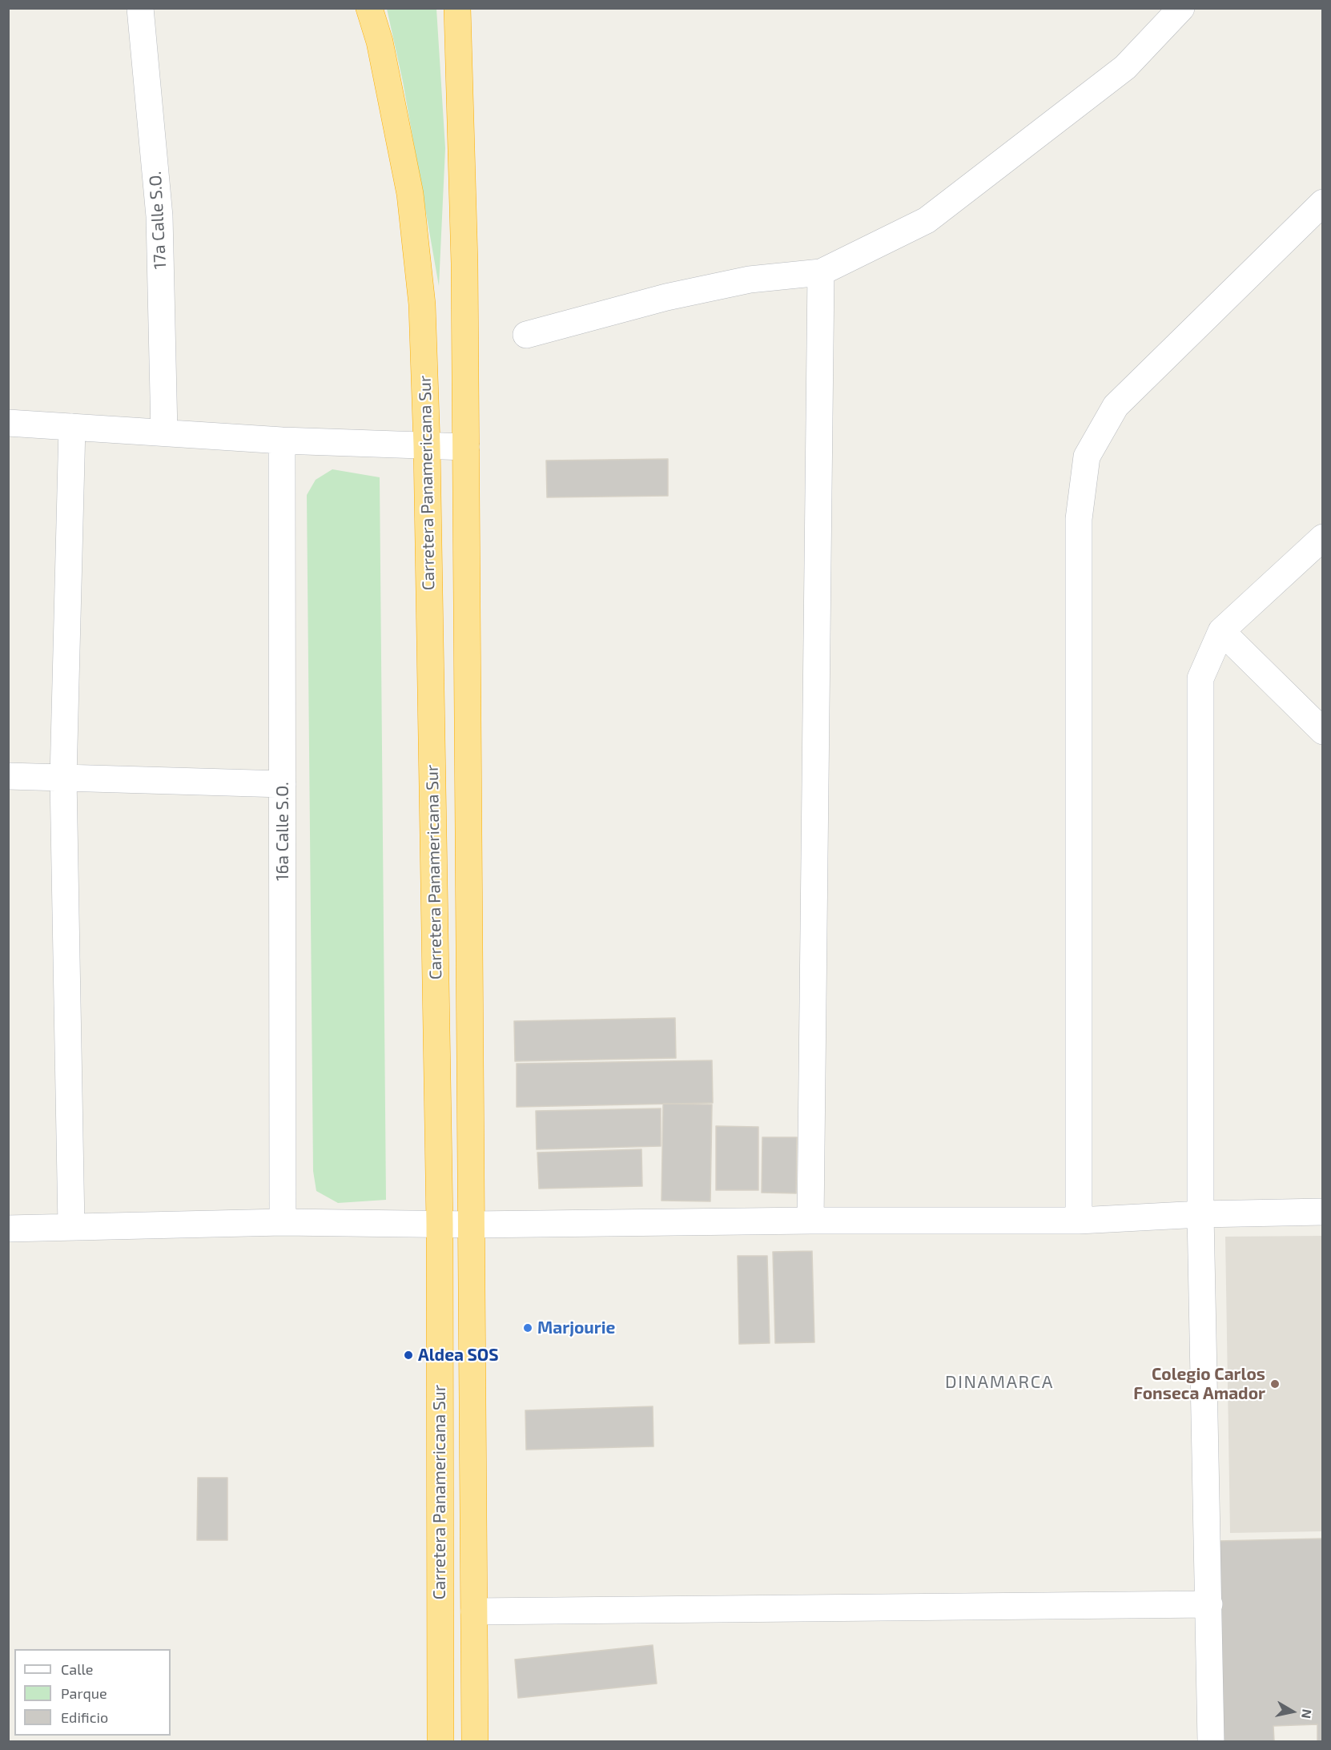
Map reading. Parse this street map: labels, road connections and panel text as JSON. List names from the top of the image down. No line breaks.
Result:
{"streets":{"highway":["Carretera Panamericana Sur"],"street":["17a Calle S.O.","16a Calle S.O."]},"districts":["DINAMARCA"],"places":["Marjourie","Aldea SOS","Colegio Carlos Fonseca Amador"],"legend":["Calle","Parque","Edificio"],"north":"right"}
